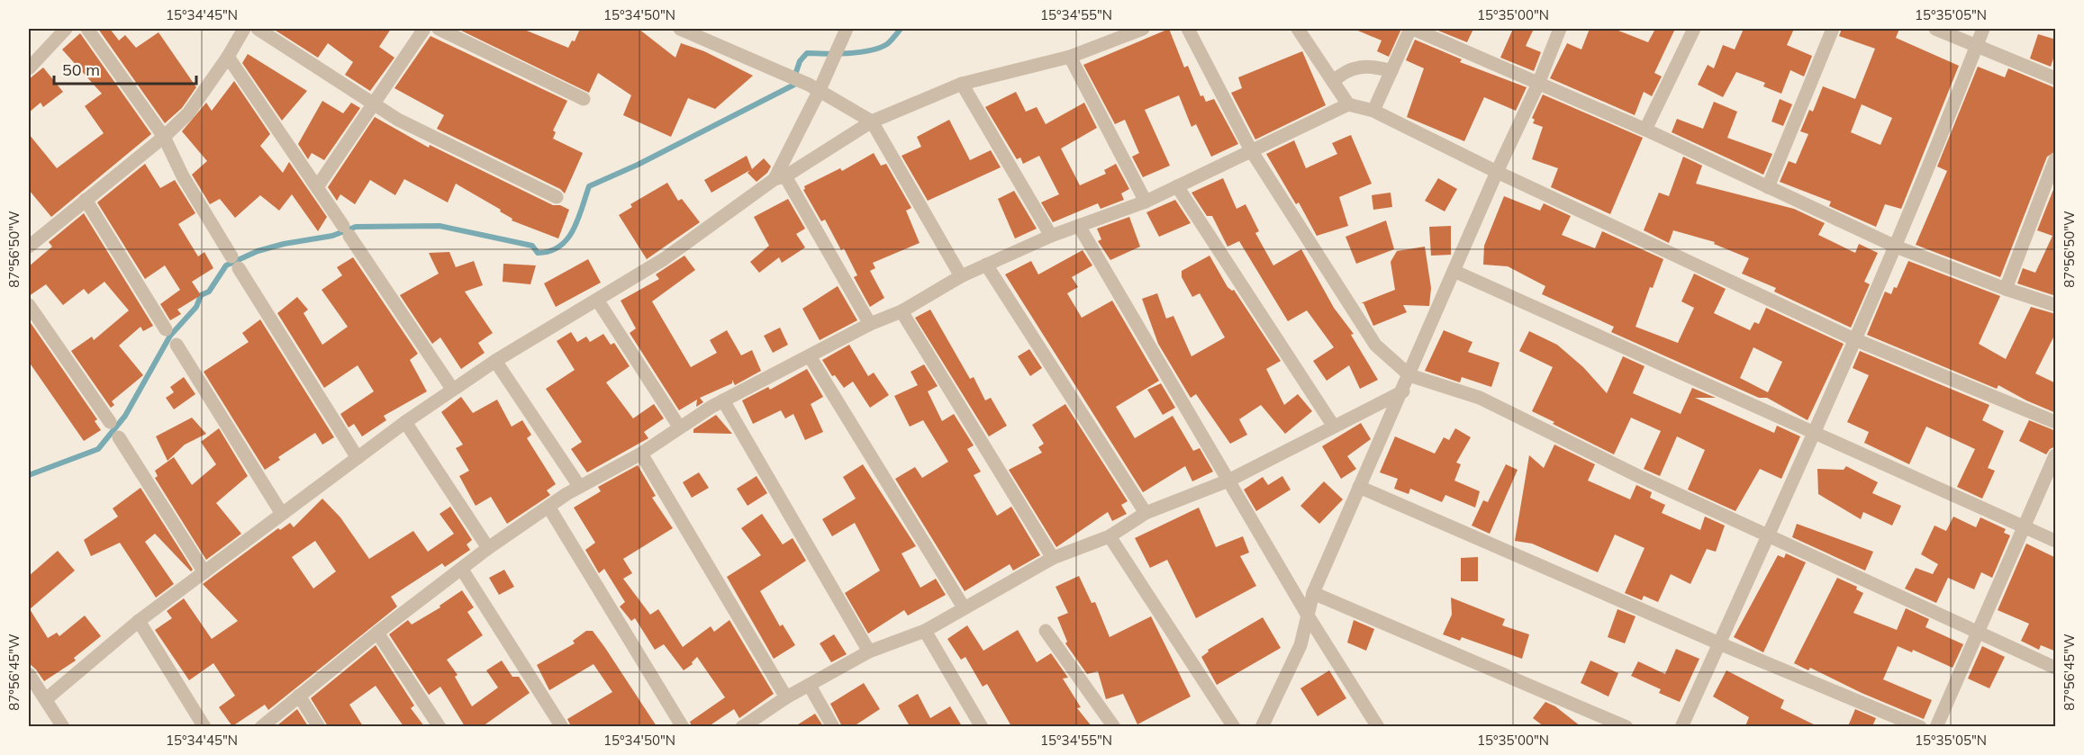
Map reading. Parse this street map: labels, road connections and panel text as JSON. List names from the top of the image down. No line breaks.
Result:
{"scale_bar":"50 m","coordinates":["15°34'45\"N","15°34'50\"N","15°34'55\"N","15°35'00\"N","15°35'05\"N","87°56'50\"W","87°56'45\"W"]}
